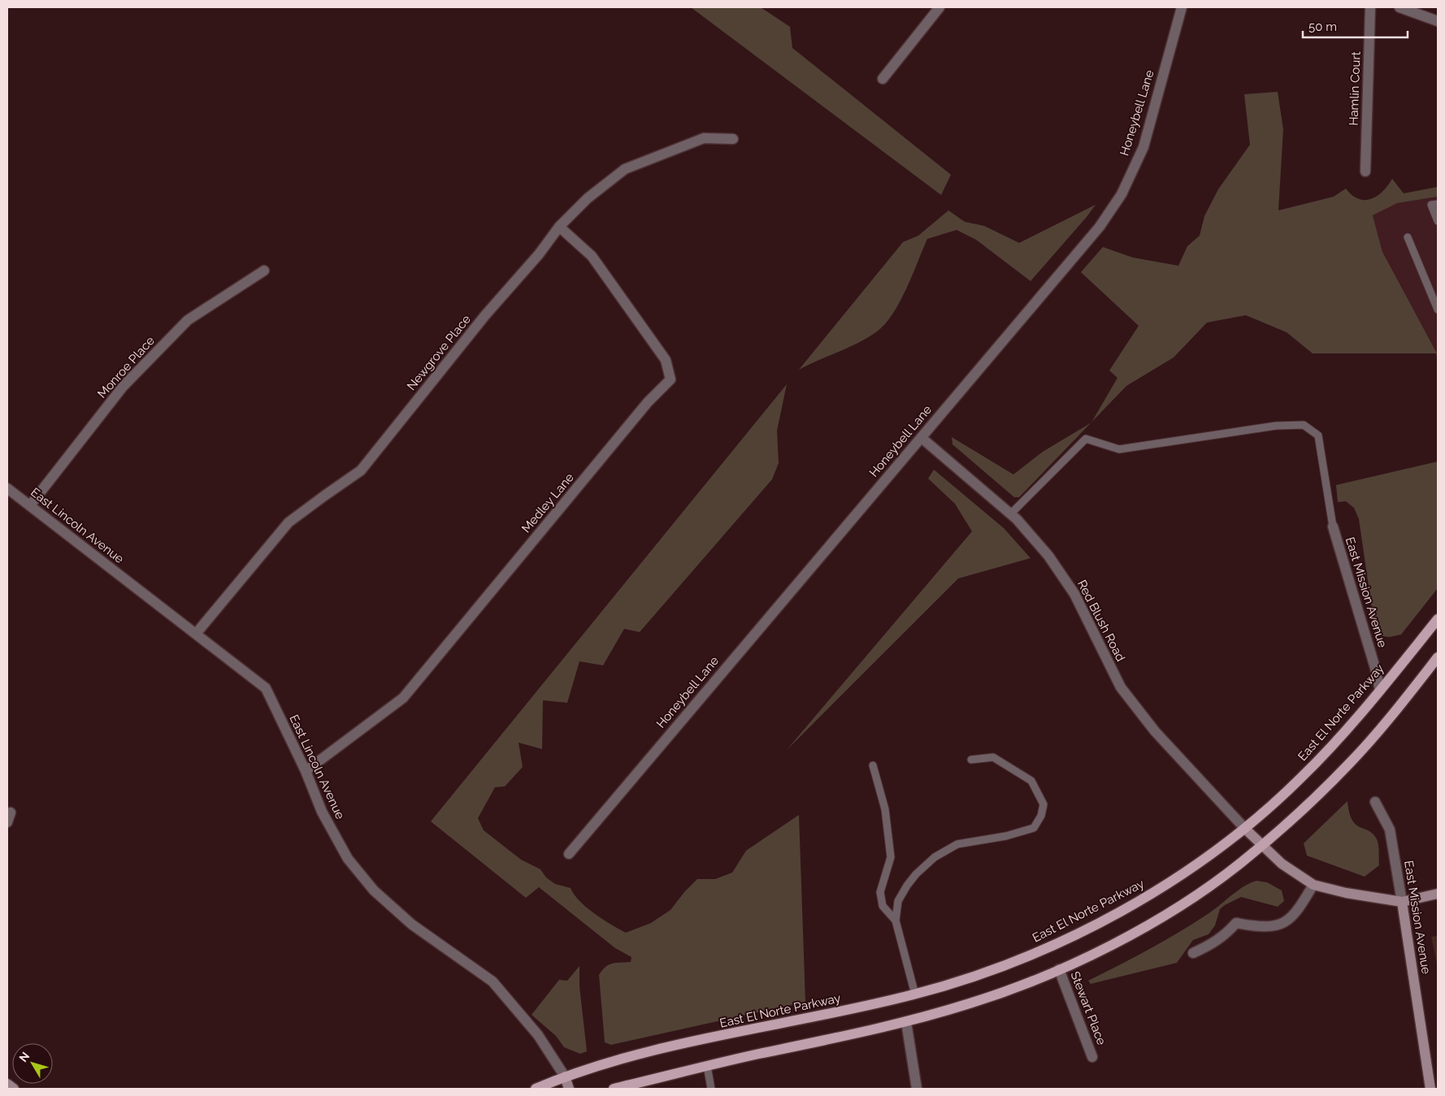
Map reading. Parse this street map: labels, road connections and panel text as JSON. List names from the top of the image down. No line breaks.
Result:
{"streets":{"main road":["East Lincoln Avenue","East Mission Avenue","East El Norte Parkway"],"street":["Hamlin Court","Honeybell Lane","Newgrove Place","Monroe Place","Medley Lane","Red Blush Road","Stewart Place"]},"crossings":[["Honeybell Lane","Red Blush Road"],["Newgrove Place","Medley Lane"],["Newgrove Place","East Lincoln Avenue"],["Monroe Place","East Lincoln Avenue"],["Medley Lane","East Lincoln Avenue"],["East Lincoln Avenue","East El Norte Parkway"],["East Mission Avenue","East El Norte Parkway"],["Red Blush Road","East El Norte Parkway"]],"scale_bar":"50 m","north":"top left"}
